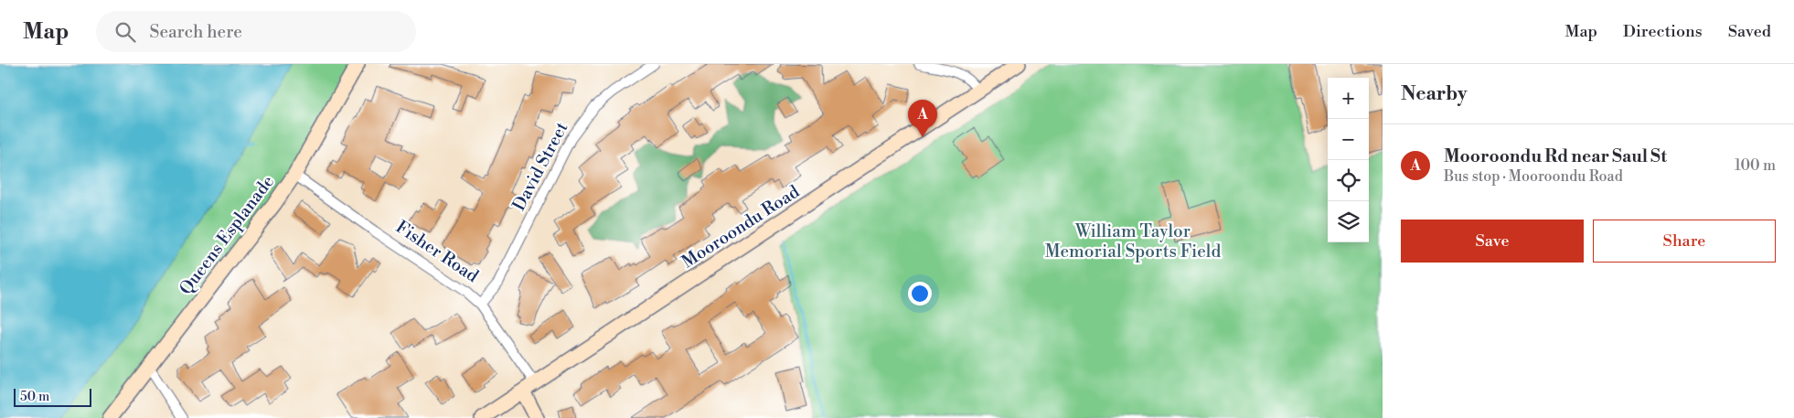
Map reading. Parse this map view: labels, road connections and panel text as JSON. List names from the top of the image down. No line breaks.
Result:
{"streets":{"street":["David Street","Mooroondu Road","Queens Esplanade","Fisher Road"]},"crossings":[["David Street","Fisher Road"],["Mooroondu Road","Fisher Road"],["Queens Esplanade","Fisher Road"]],"parks":["William Taylor Memorial Sports Field"],"scale_bar":"50 m","page":{"header":"Map","search":"Search here","nav":["Map","Directions","Saved"],"heading":"Nearby","map_buttons":["+","−"],"pins":"A","list":[{"mark":"A","name":"Mooroondu Rd near Saul St","note":"Bus stop · Mooroondu Road","value":"100 m"}],"buttons":["Save","Share"],"scale":"50 m"}}
